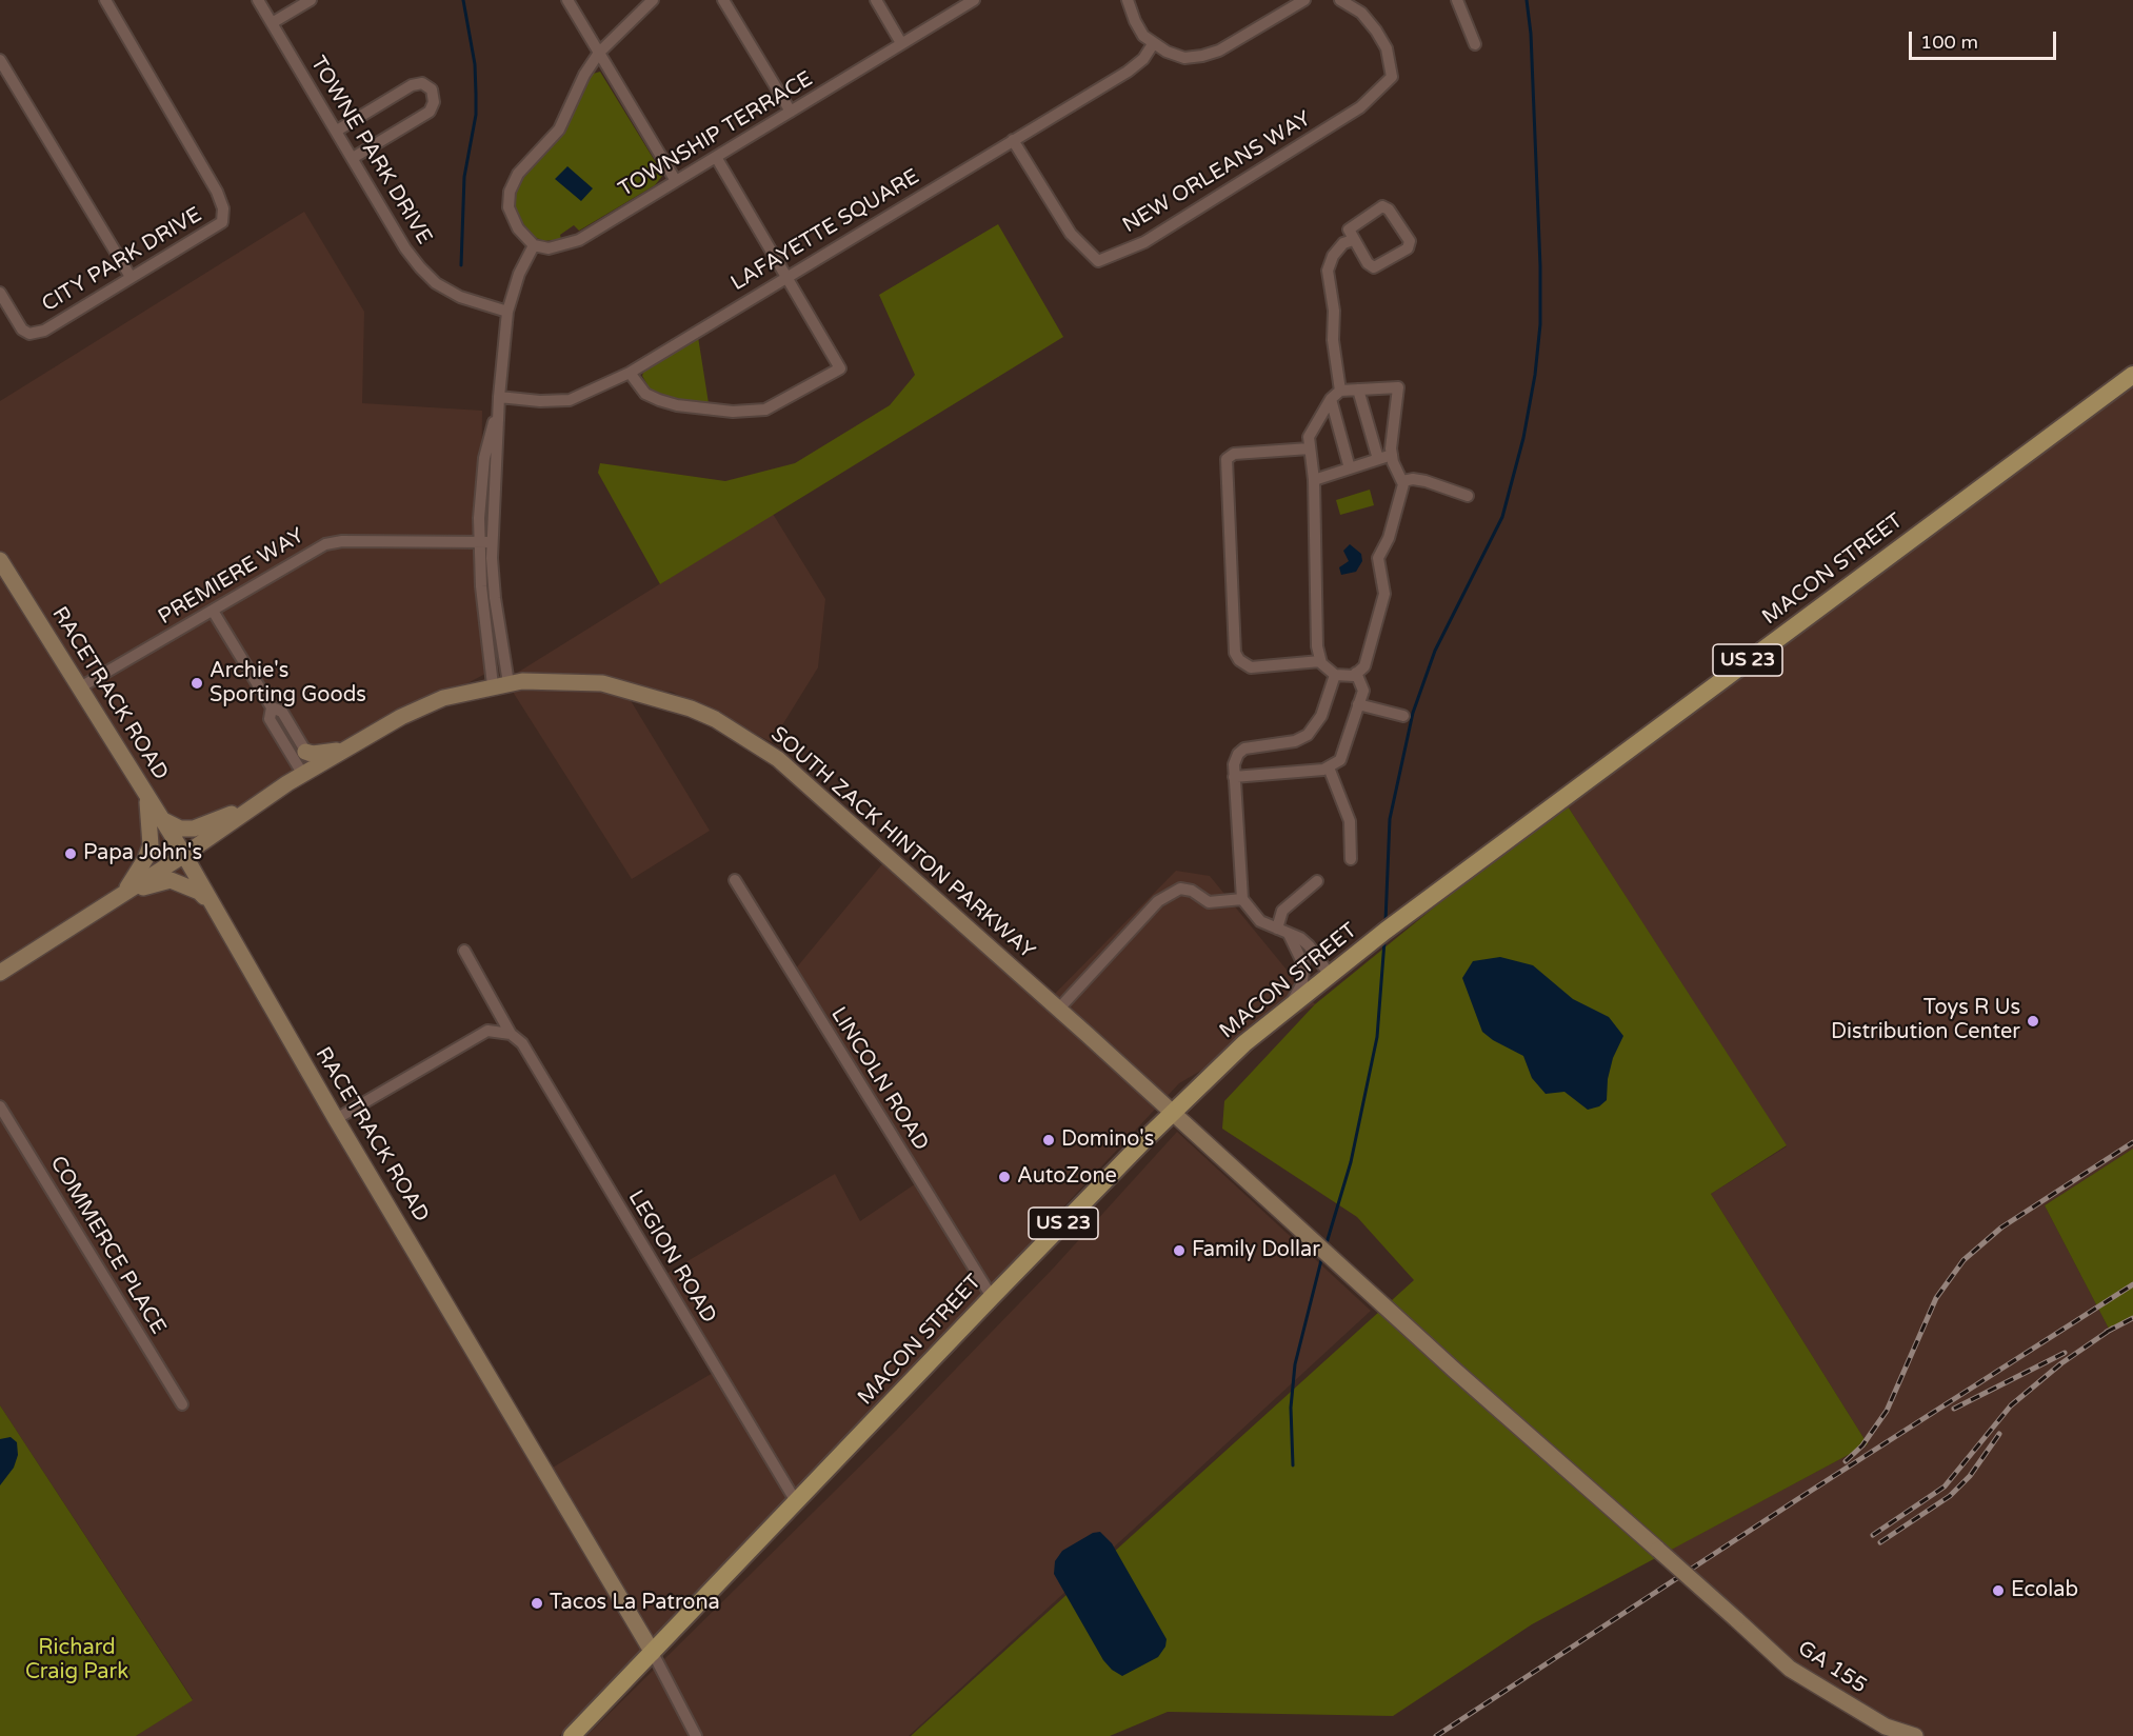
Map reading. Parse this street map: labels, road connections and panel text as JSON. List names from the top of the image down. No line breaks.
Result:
{"streets":{"main road":["MACON STREET","US 23","RACETRACK ROAD","SOUTH ZACK HINTON PARKWAY","GA 155"],"street":["TOWNSHIP TERRACE","TOWNE PARK DRIVE","NEW ORLEANS WAY","LAFAYETTE SQUARE","CITY PARK DRIVE","PREMIERE WAY","LINCOLN ROAD","COMMERCE PLACE","LEGION ROAD"]},"crossings":[["NEW ORLEANS WAY","LAFAYETTE SQUARE"],["MACON STREET","RACETRACK ROAD"],["MACON STREET","SOUTH ZACK HINTON PARKWAY"],["MACON STREET","LINCOLN ROAD"],["MACON STREET","LEGION ROAD"],["MACON STREET","GA 155"],["PREMIERE WAY","RACETRACK ROAD"],["RACETRACK ROAD","SOUTH ZACK HINTON PARKWAY"],["SOUTH ZACK HINTON PARKWAY","GA 155"]],"parks":["Richard Craig Park"],"places":["Archie's Sporting Goods","Papa John's","Toys R Us Distribution Center","Domino's","AutoZone","Family Dollar","Ecolab","Tacos La Patrona"],"scale_bar":"100 m"}
